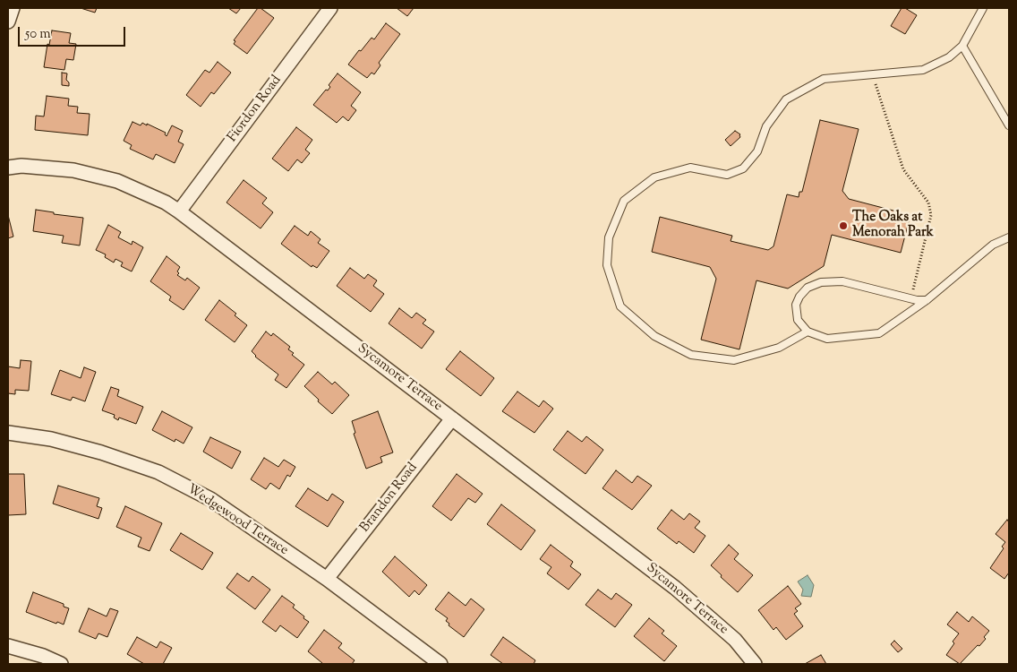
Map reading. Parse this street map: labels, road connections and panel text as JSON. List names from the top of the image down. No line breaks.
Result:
{"streets":{"street":["Fiordon Road","Sycamore Terrace","Brandon Road","Wedgewood Terrace"]},"crossings":[["Fiordon Road","Sycamore Terrace"],["Sycamore Terrace","Brandon Road"],["Brandon Road","Wedgewood Terrace"]],"places":["The Oaks at Menorah Park"],"scale_bar":"50 m"}
